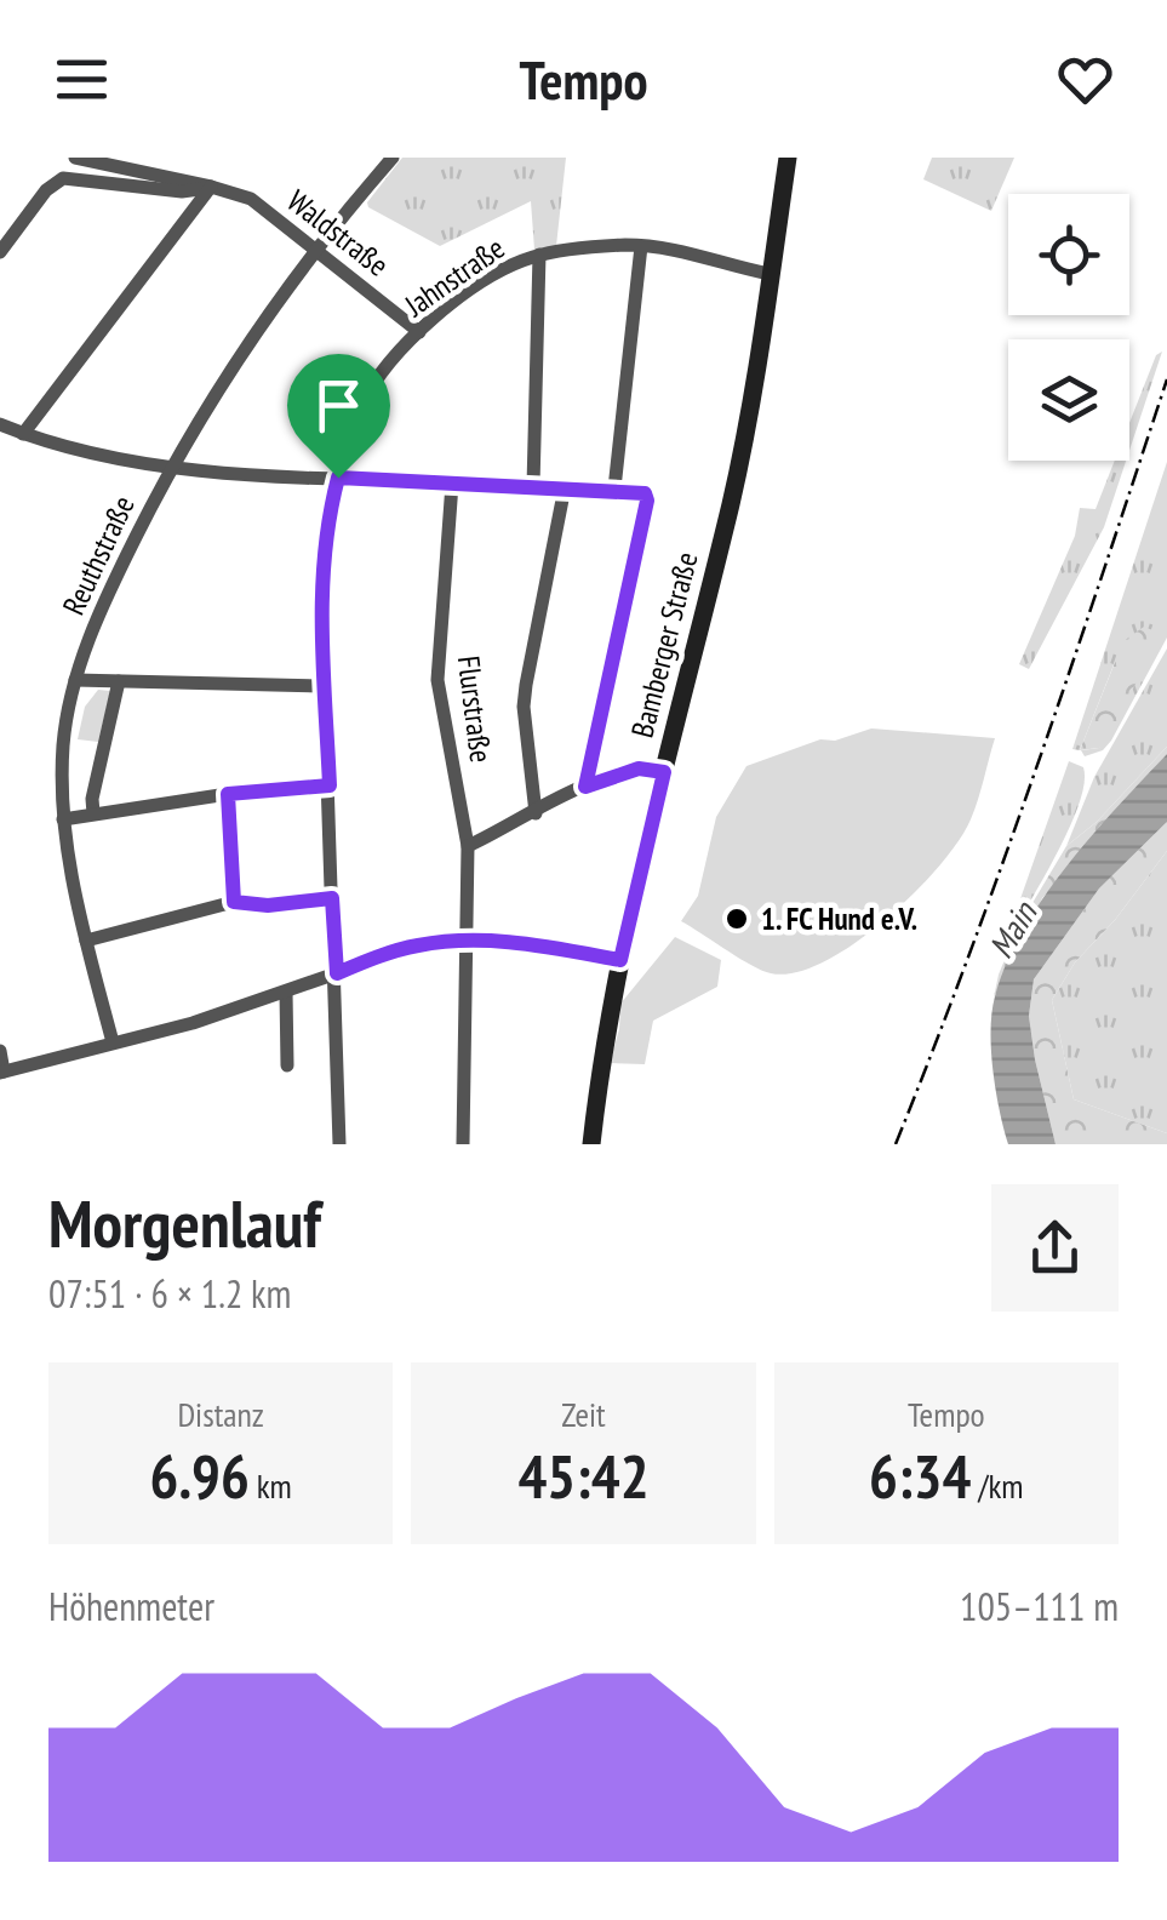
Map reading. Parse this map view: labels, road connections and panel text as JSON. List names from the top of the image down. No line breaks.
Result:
{"streets":{"street":["Waldstraße","Jahnstraße","Reuthstraße","Bamberger Straße","Flurstraße"]},"crossings":[["Waldstraße","Jahnstraße"],["Waldstraße","Reuthstraße"],["Jahnstraße","Bamberger Straße"]],"water":["Main"],"places":["1. FC Hund e.V."],"page":{"header":"Tempo","heading":["Morgenlauf","07:51 · 6 × 1.2 km"],"stats":[["Distanz","6.96 km"],["Zeit","45:42"],["Tempo","6:34 /km"]],"chart":["Höhenmeter","105–111 m"]}}
